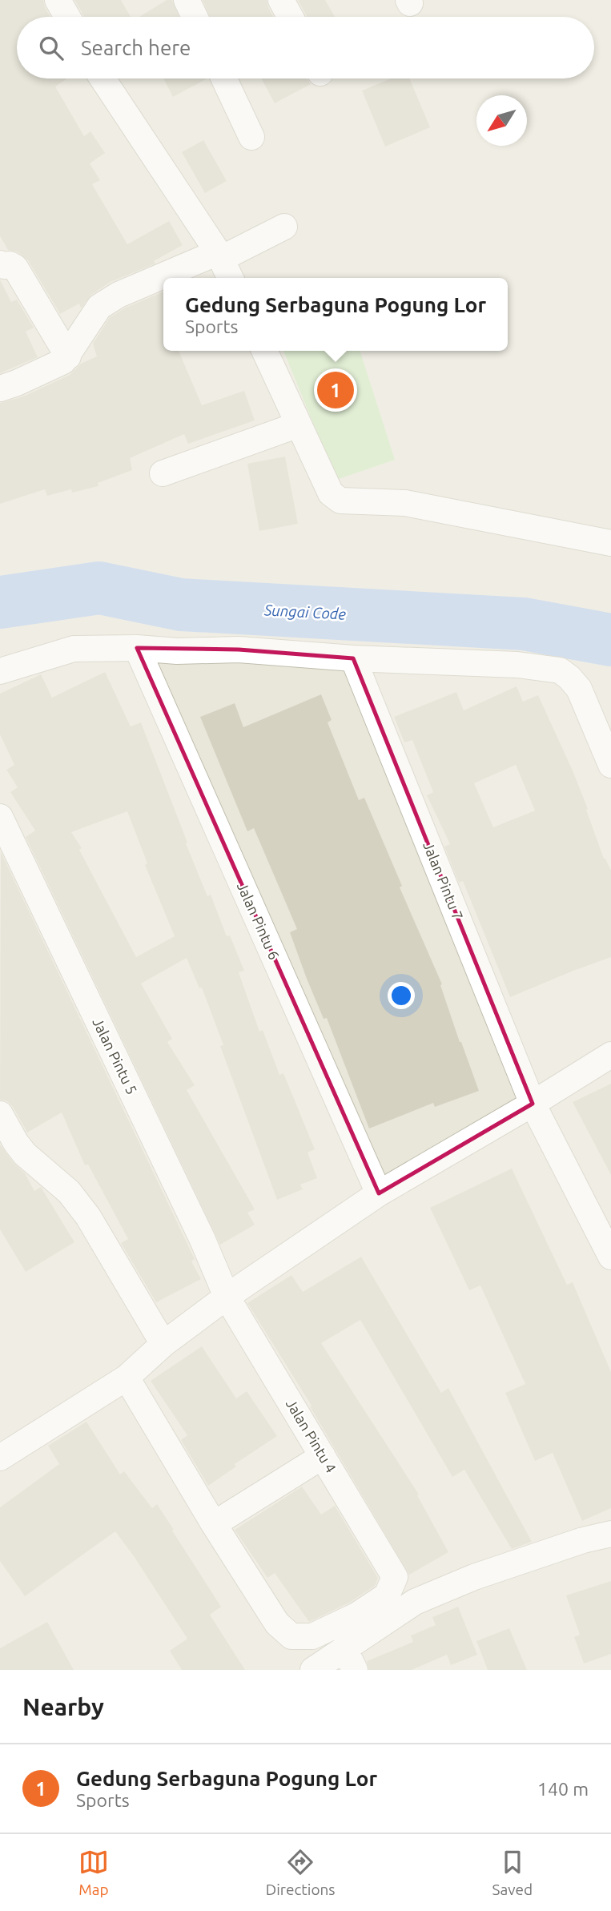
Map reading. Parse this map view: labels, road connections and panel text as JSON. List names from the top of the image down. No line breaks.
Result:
{"streets":{"street":["Jalan Pintu 7","Jalan Pintu 6","Jalan Pintu 5","Jalan Pintu 4"]},"crossings":[["Jalan Pintu 5","Jalan Pintu 4"]],"water":["Sungai Code"],"north":"bottom left","page":{"search":"Search here","popup":["Gedung Serbaguna Pogung Lor","Sports"],"pins":"1","heading":"Nearby","list":[{"mark":"1","name":"Gedung Serbaguna Pogung Lor","note":"Sports","value":"140 m"}],"nav":["Map","Directions","Saved"]}}
